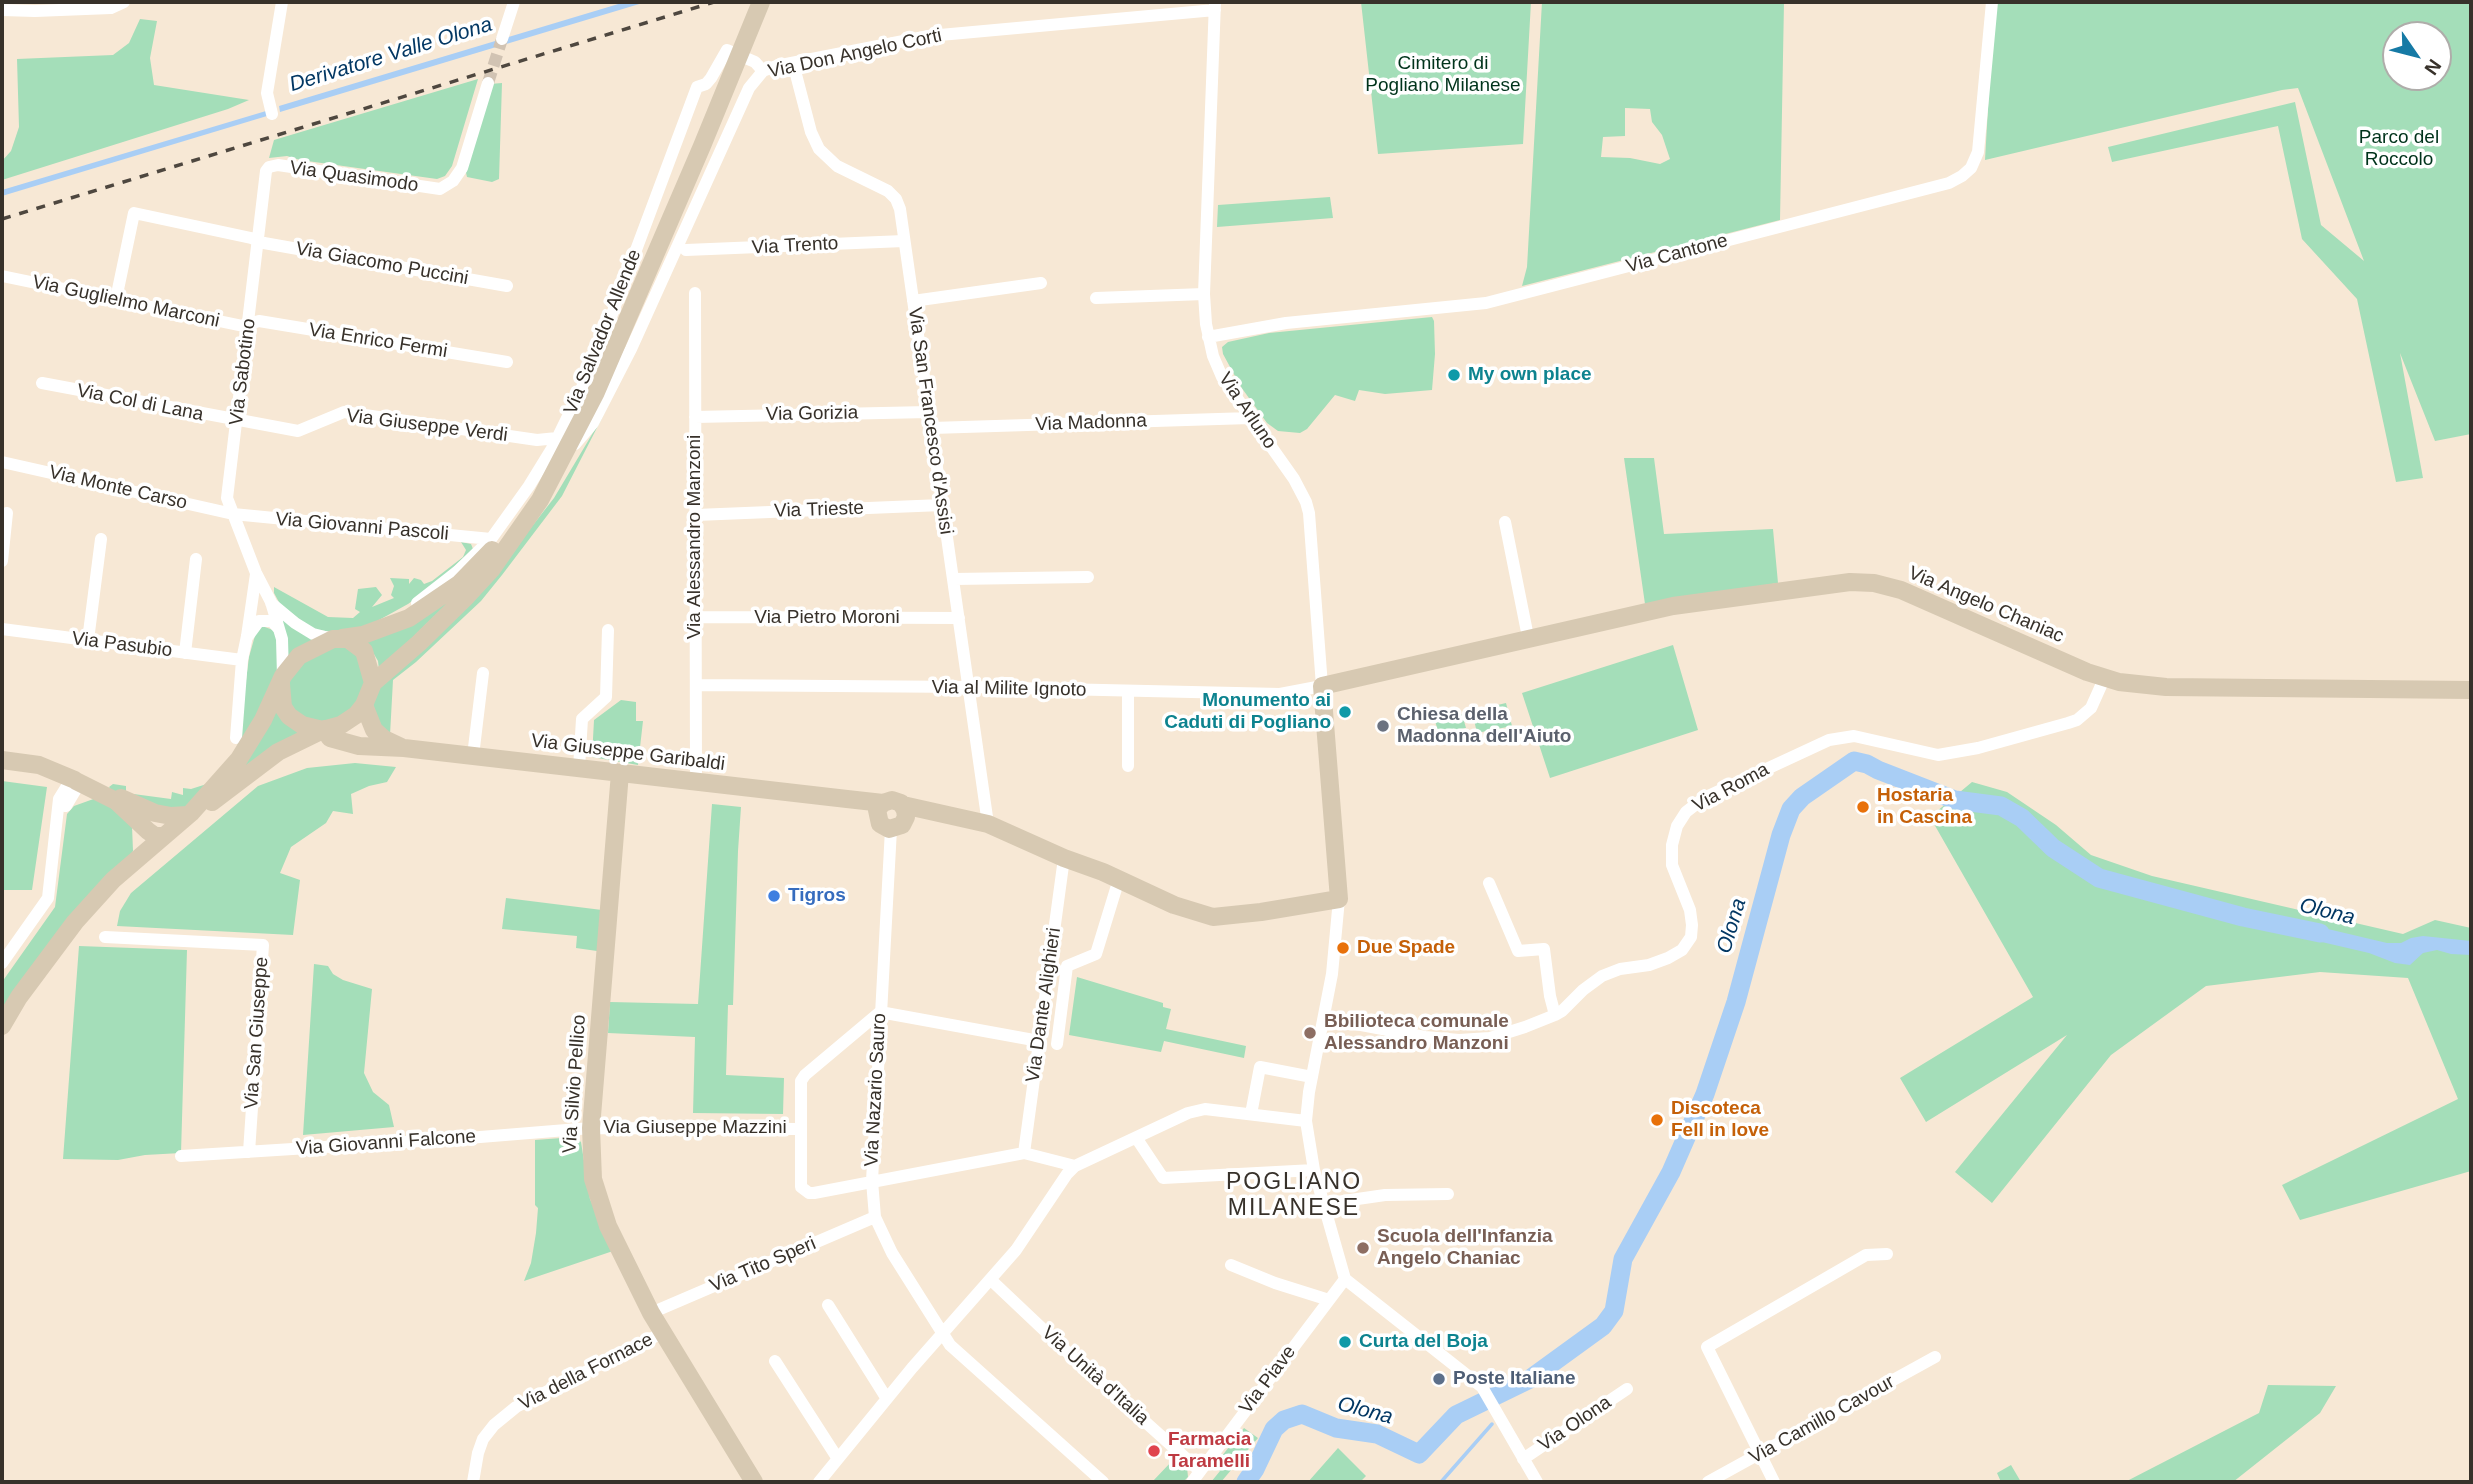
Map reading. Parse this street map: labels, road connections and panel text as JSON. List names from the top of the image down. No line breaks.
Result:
{"streets":{"street":["Via Don Angelo Corti","Via Quasimodo","Via Trento","Via Cantone","Via Giacomo Puccini","Via Guglielmo Marconi","Via Salvador Allende","Via Enrico Fermi","Via Sabotino","Via Col di Lana","Via Arluno","Via Gorizia","Via San Francesco d'Assisi","Via Madonna","Via Giuseppe Verdi","Via Monte Carso","Via Trieste","Via Giovanni Pascoli","Via Alessandro Manzoni","Via Angelo Chaniac","Via Pietro Moroni","Via Pasubio","Via al Milite Ignoto","Via Giuseppe Garibaldi","Via Roma","Via Dante Alighieri","Via San Giuseppe","Via Silvio Pellico","Via Nazario Sauro","Via Giuseppe Mazzini","Via Giovanni Falcone","Via Tito Speri","Via della Fornace","Via Unità d'Italia","Via Piave","Via Camillo Cavour","Via Olona"]},"crossings":[["Via Don Angelo Corti","Via Salvador Allende"],["Via Don Angelo Corti","Via Arluno"],["Via Don Angelo Corti","Via San Francesco d'Assisi"],["Via Quasimodo","Via Sabotino"],["Via Trento","Via San Francesco d'Assisi"],["Via Cantone","Via Arluno"],["Via Giacomo Puccini","Via Guglielmo Marconi"],["Via Giacomo Puccini","Via Sabotino"],["Via Guglielmo Marconi","Via Enrico Fermi"],["Via Guglielmo Marconi","Via Sabotino"],["Via Salvador Allende","Via Giuseppe Verdi"],["Via Salvador Allende","Via Giovanni Pascoli"],["Via Enrico Fermi","Via Sabotino"],["Via Sabotino","Via Col di Lana"],["Via Sabotino","Via Giuseppe Verdi"],["Via Sabotino","Via Monte Carso"],["Via Sabotino","Via Giovanni Pascoli"],["Via Sabotino","Via Pasubio"],["Via Col di Lana","Via Giuseppe Verdi"],["Via Arluno","Via Madonna"],["Via Arluno","Via Angelo Chaniac"],["Via Arluno","Via al Milite Ignoto"],["Via Gorizia","Via San Francesco d'Assisi"],["Via Gorizia","Via Alessandro Manzoni"],["Via San Francesco d'Assisi","Via Madonna"],["Via San Francesco d'Assisi","Via Trieste"],["Via San Francesco d'Assisi","Via Pietro Moroni"],["Via San Francesco d'Assisi","Via al Milite Ignoto"],["Via San Francesco d'Assisi","Via Giuseppe Garibaldi"],["Via Monte Carso","Via Giovanni Pascoli"],["Via Trieste","Via Alessandro Manzoni"],["Via Alessandro Manzoni","Via Pietro Moroni"],["Via Alessandro Manzoni","Via al Milite Ignoto"],["Via Alessandro Manzoni","Via Giuseppe Garibaldi"],["Via Angelo Chaniac","Via al Milite Ignoto"],["Via Angelo Chaniac","Via Roma"],["Via Giuseppe Garibaldi","Via Dante Alighieri"],["Via Giuseppe Garibaldi","Via Silvio Pellico"],["Via Giuseppe Garibaldi","Via Nazario Sauro"],["Via San Giuseppe","Via Giovanni Falcone"],["Via Silvio Pellico","Via Giuseppe Mazzini"],["Via Silvio Pellico","Via Giovanni Falcone"],["Via Silvio Pellico","Via Tito Speri"],["Via Silvio Pellico","Via della Fornace"],["Via Nazario Sauro","Via Giuseppe Mazzini"],["Via Nazario Sauro","Via Tito Speri"],["Via Giuseppe Mazzini","Via Giovanni Falcone"],["Via Unità d'Italia","Via Piave"]],"districts":["POGLIANO MILANESE"],"water":["Derivatore Valle Olona","Olona"],"parks":["Cimitero di Pogliano Milanese","Parco del Roccolo"],"places":["My own place","Monumento ai Caduti di Pogliano","Chiesa della Madonna dell'Aiuto","Hostaria in Cascina","Tigros","Due Spade","Bbilioteca comunale Alessandro Manzoni","Discoteca Fell in love","Scuola dell'Infanzia Angelo Chaniac","Curta del Boja","Poste Italiane","Farmacia Taramelli"],"north":"bottom right"}
